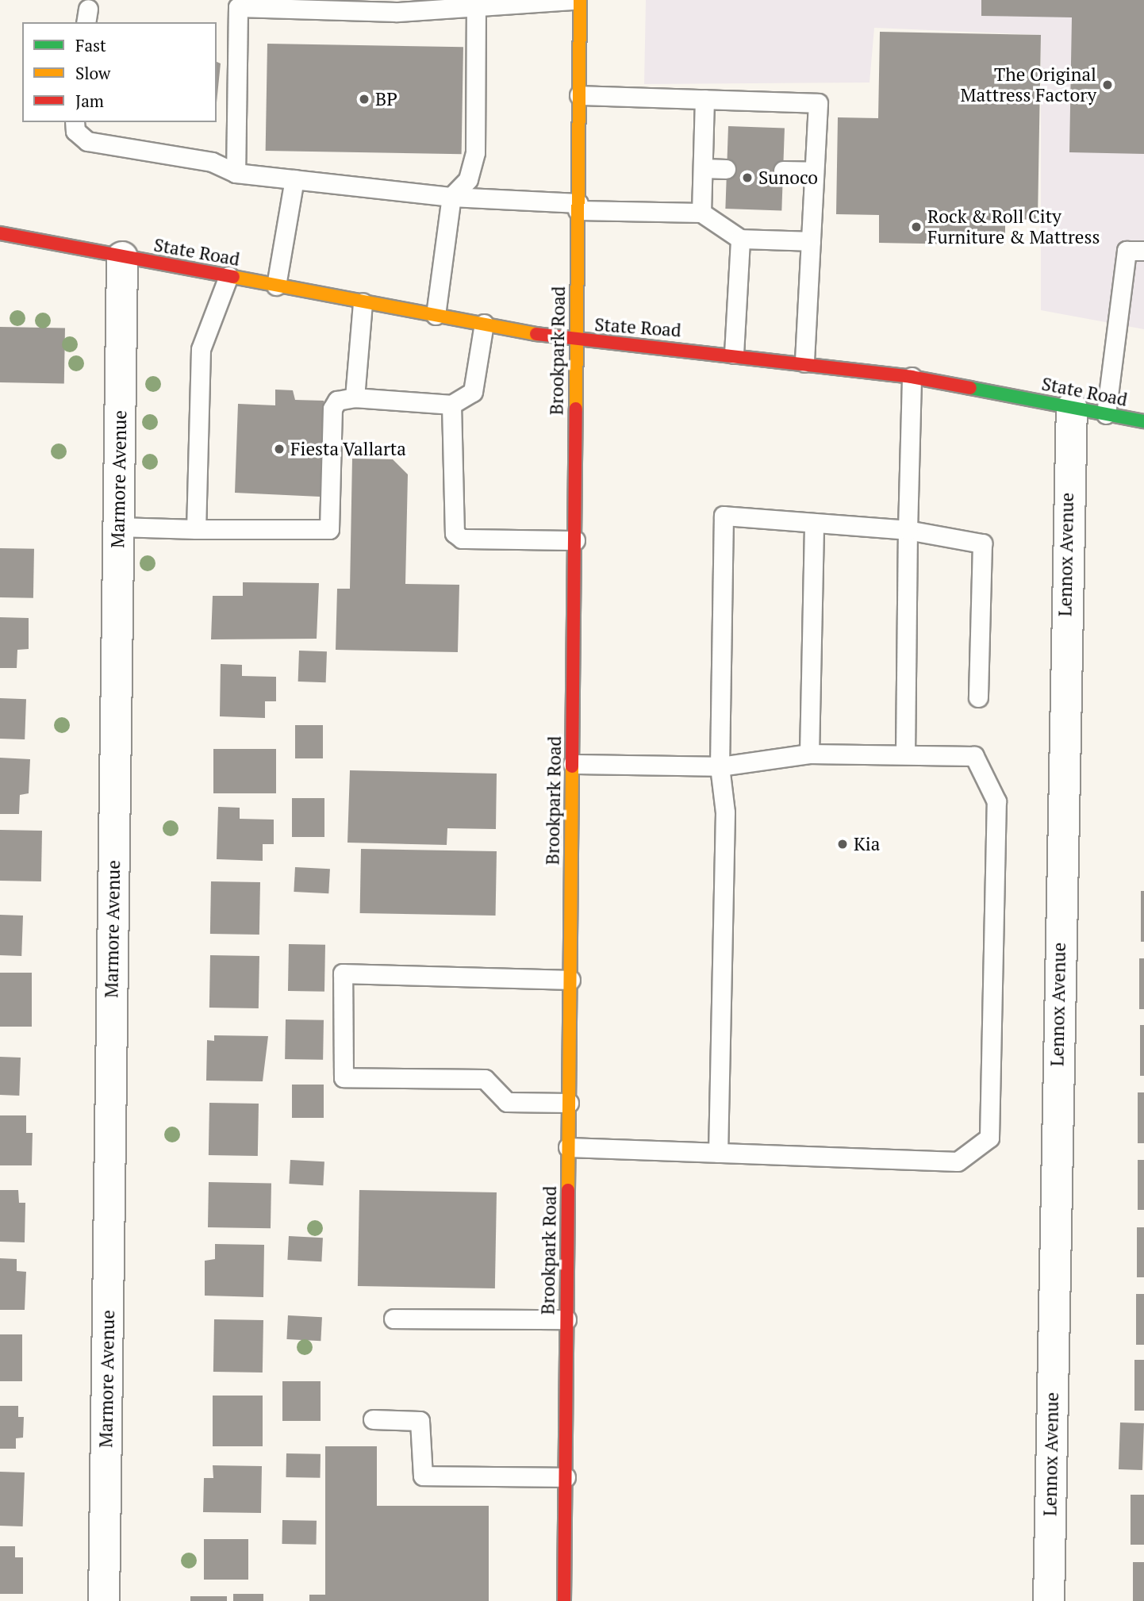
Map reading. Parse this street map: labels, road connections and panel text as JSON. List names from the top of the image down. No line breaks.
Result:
{"streets":{"main road":["State Road","Brookpark Road"],"street":["Marmore Avenue","Lennox Avenue"]},"crossings":[["State Road","Brookpark Road"],["State Road","Marmore Avenue"],["State Road","Lennox Avenue"]],"places":["The Original Mattress Factory","BP","Sunoco","Rock & Roll City Furniture & Mattress","Fiesta Vallarta","Kia"],"legend":["Fast","Slow","Jam"]}
